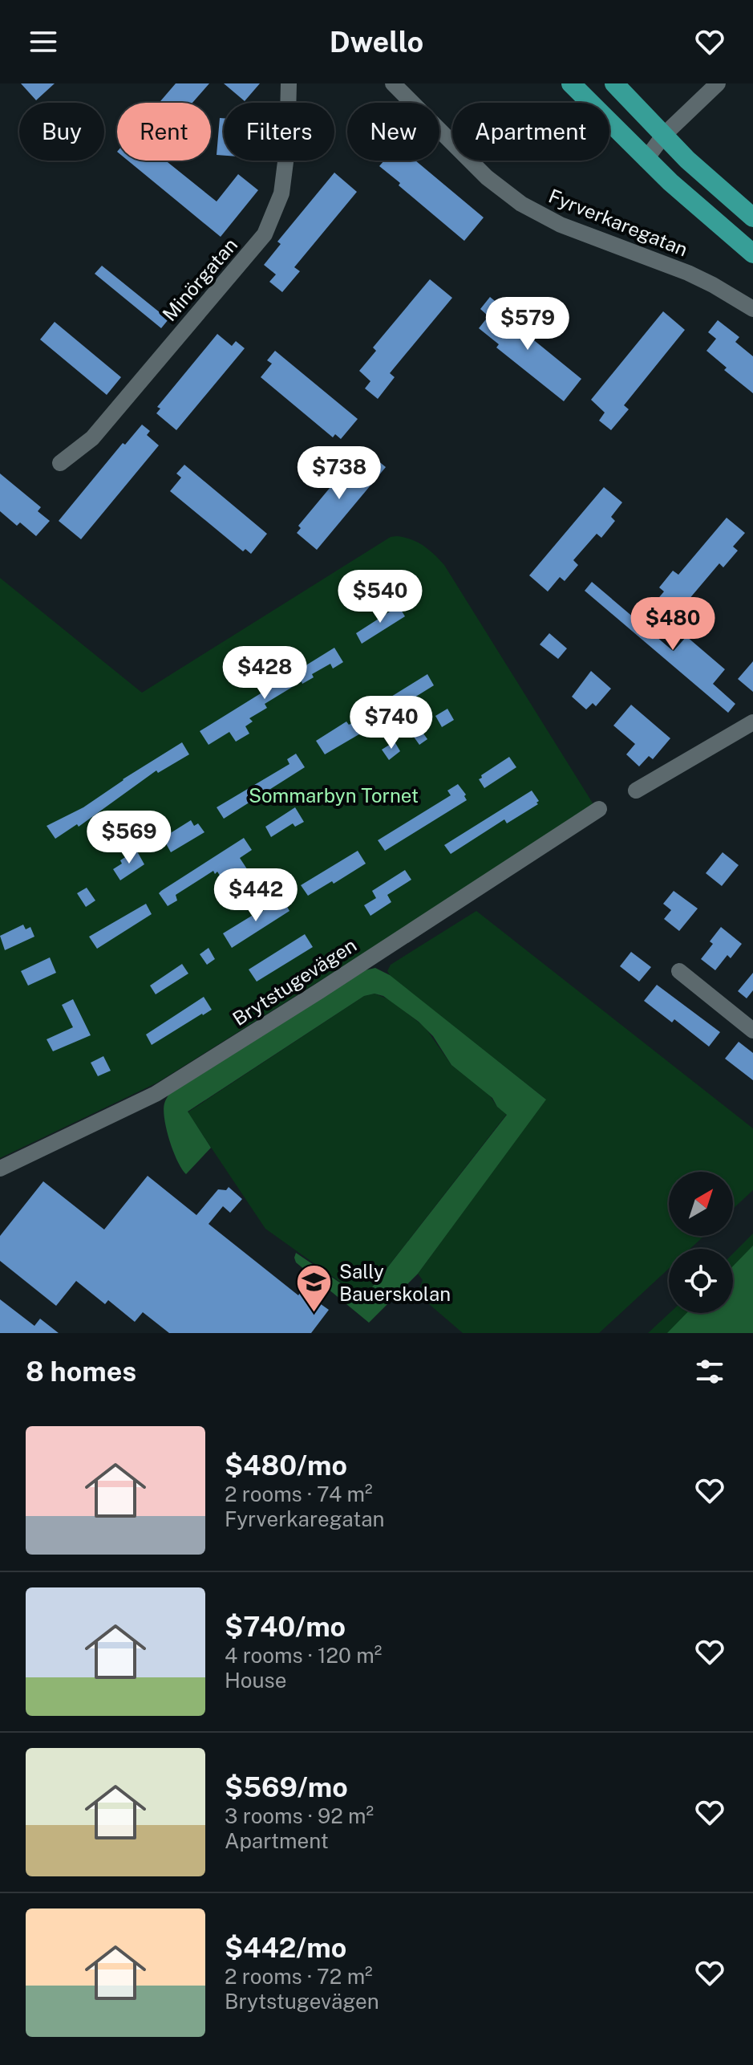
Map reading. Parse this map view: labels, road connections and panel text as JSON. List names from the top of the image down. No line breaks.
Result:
{"streets":{"street":["Fyrverkaregatan","Minörgatan","Brytstugevägen"]},"parks":["Sommarbyn Tornet"],"places":{"school or university":["Sally Bauerskolan"]},"north":"top right","page":{"header":"Dwello","chip":["Buy","Rent","Filters","New","Apartment"],"price":["$579","$738","$540","$480","$428","$740","$569","$442"],"heading":"8 homes","list":[{"name":"$480/mo","note":"2 rooms · 74 m² · Fyrverkaregatan"},{"name":"$740/mo","note":"4 rooms · 120 m² · House"},{"name":"$569/mo","note":"3 rooms · 92 m² · Apartment"},{"name":"$442/mo","note":"2 rooms · 72 m² · Brytstugevägen"}]}}
